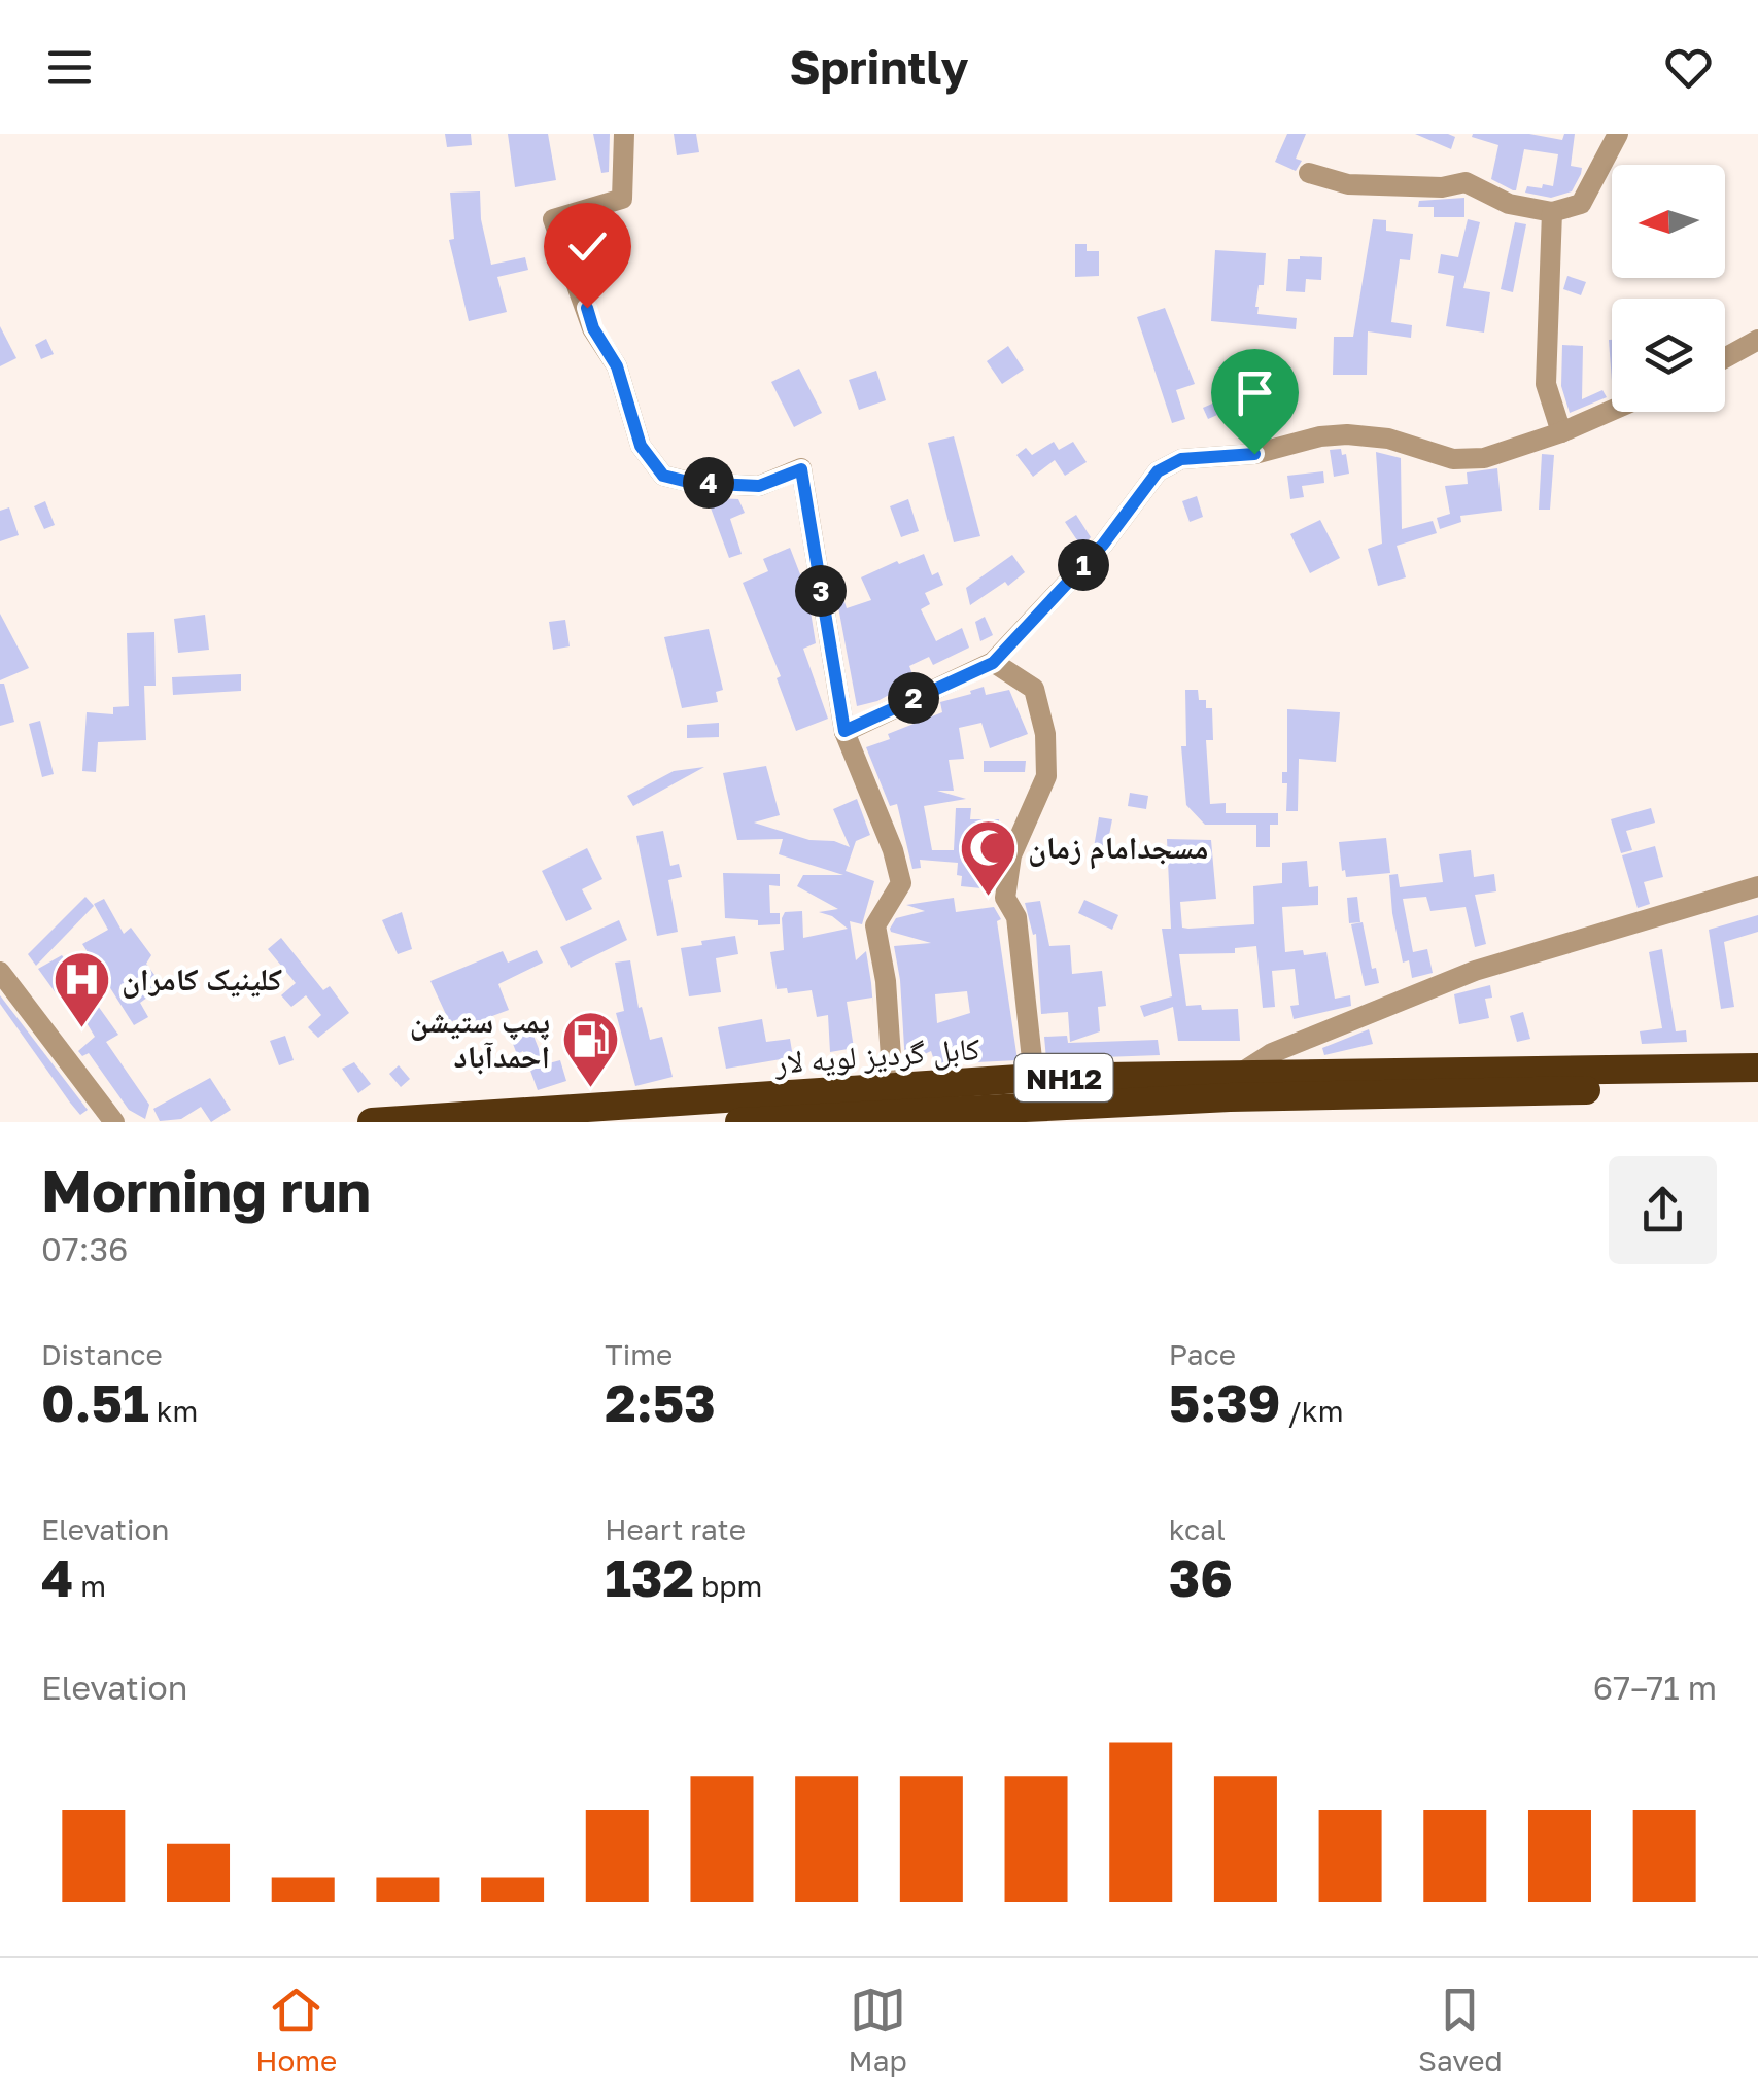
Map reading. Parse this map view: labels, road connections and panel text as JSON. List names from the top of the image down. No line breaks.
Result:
{"streets":{"highway":["کابل گردیز لویه لار","NH12"]},"places":{"mosque":["مسجدامام زمان"],"hospital":["کلینیک کامران"],"fuel station":["پمپ ستیشن احمدآباد"]},"north":"left","page":{"header":"Sprintly","pins":["4","1","3","2"],"heading":["Morning run","07:36"],"stats":[["Distance","0.51 km"],["Time","2:53"],["Pace","5:39 /km"],["Elevation","4 m"],["Heart rate","132 bpm"],["kcal","36"]],"chart":["Elevation","67–71 m"],"tabs":["Home","Map","Saved"]}}
